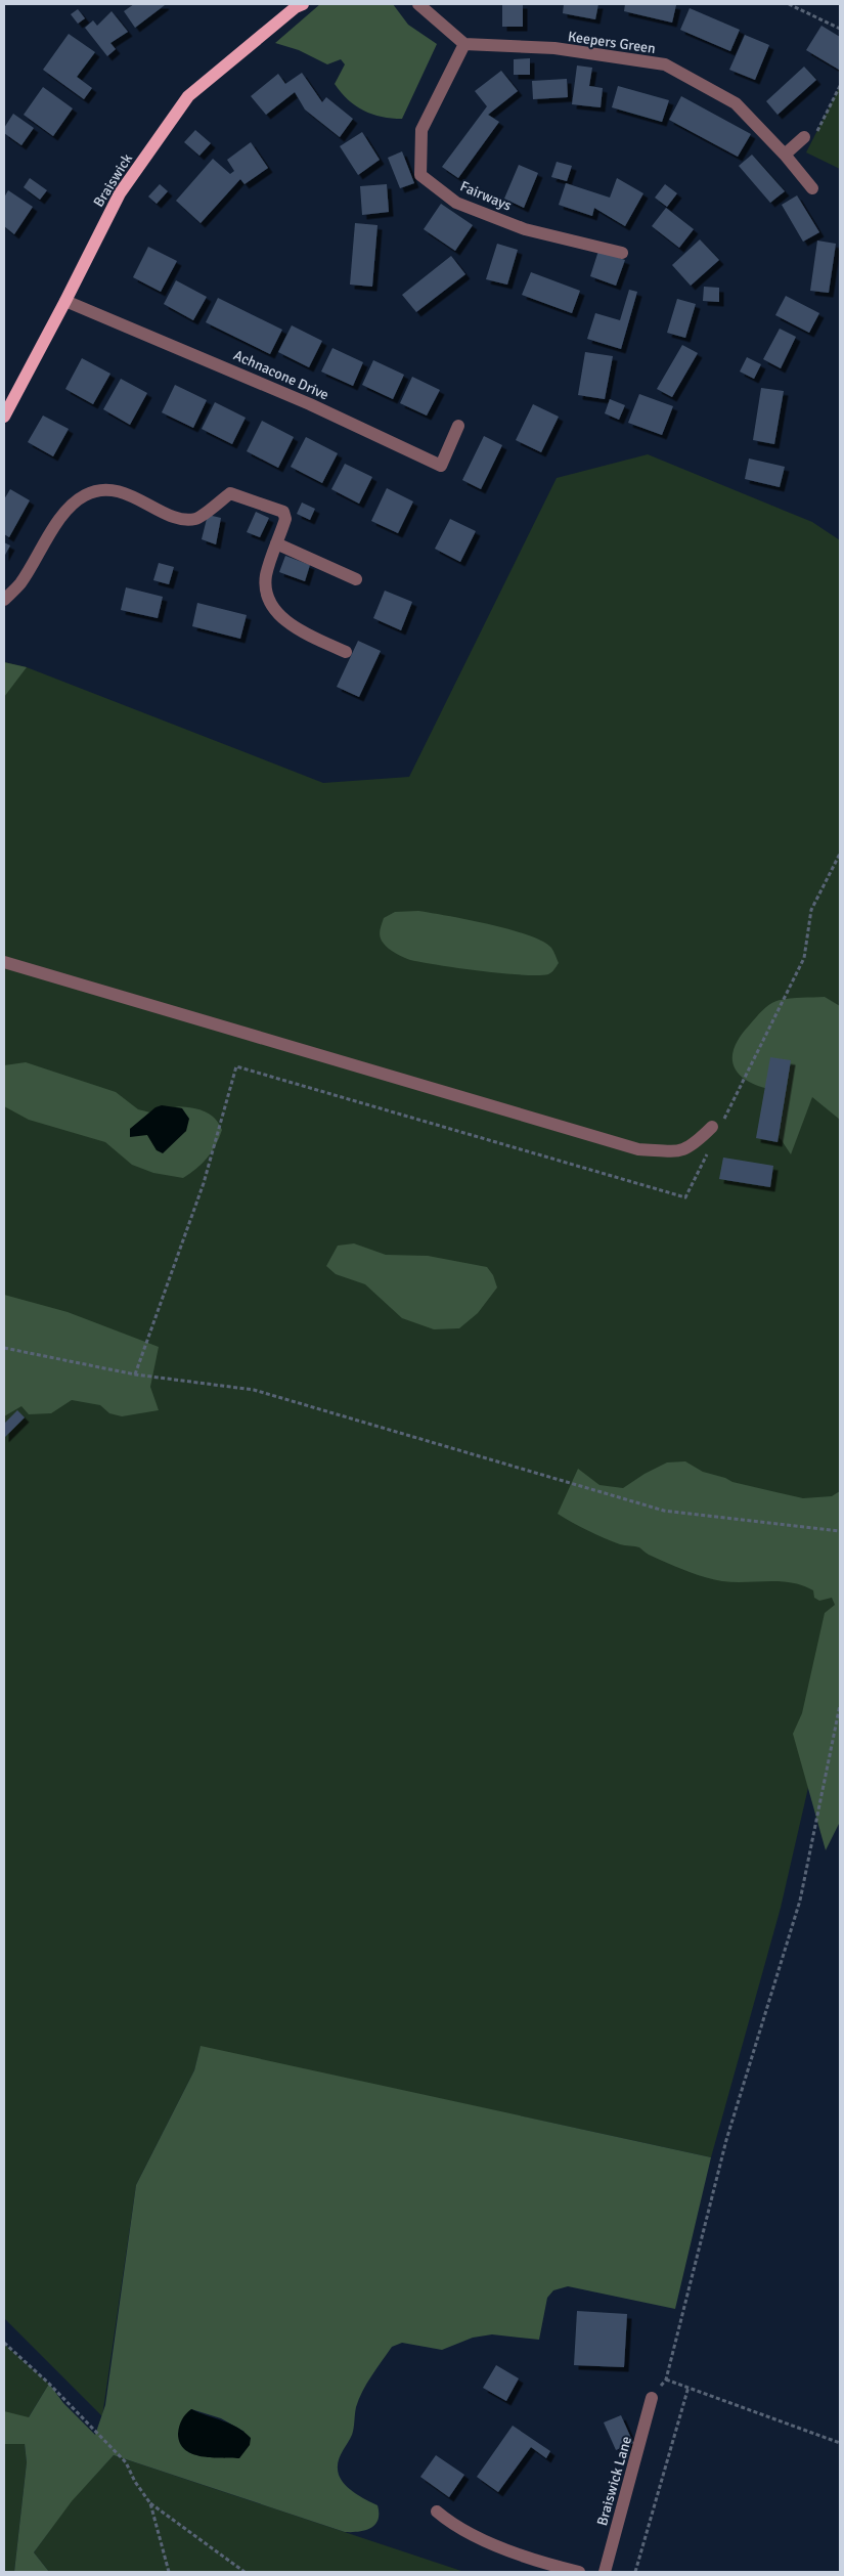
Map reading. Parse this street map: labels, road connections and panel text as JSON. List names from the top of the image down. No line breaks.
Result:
{"streets":{"main road":["Braiswick"],"street":["Keepers Green","Fairways","Achnacone Drive","Braiswick Lane"]},"crossings":[["Keepers Green","Fairways"],["Braiswick","Achnacone Drive"]]}
